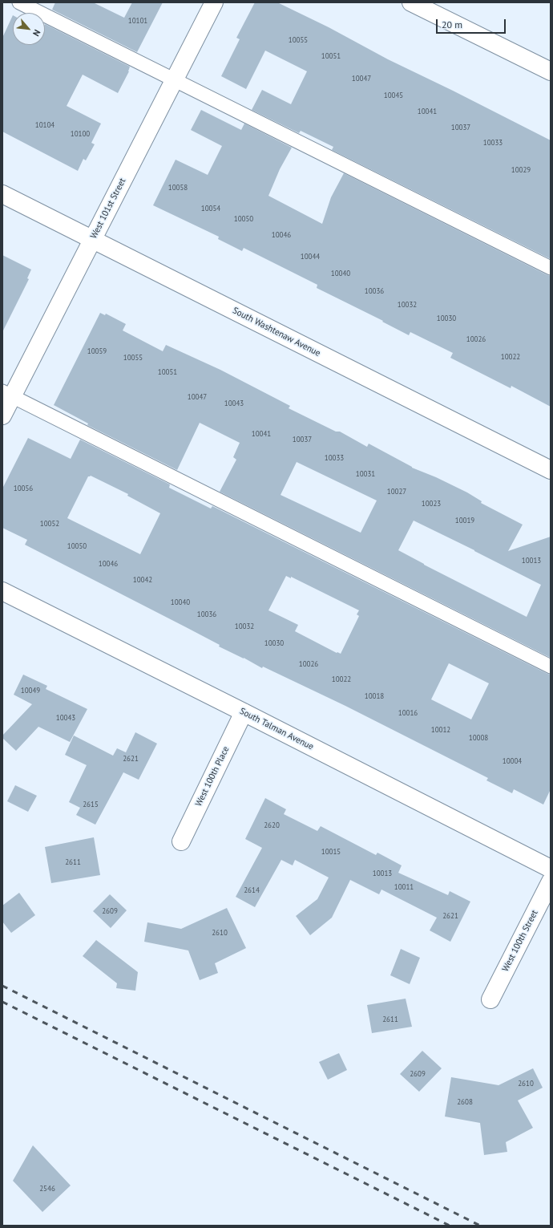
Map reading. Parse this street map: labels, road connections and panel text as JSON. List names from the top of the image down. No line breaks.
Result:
{"streets":{"street":["West 101st Street","South Washtenaw Avenue","South Talman Avenue","West 100th Place","West 100th Street"]},"crossings":[["West 101st Street","South Washtenaw Avenue"],["South Talman Avenue","West 100th Place"]],"house_numbers":["10101","10055","10051","10047","10045","10041","10104","10037","10100","10033","10029","10058","10054","10050","10046","10044","10040","10036","10032","10030","10026","10059","10022","10055","10051","10047","10043","10041","10037","10033","10031","10056","10027","10023","10019","10052","10050","10013","10046","10042","10040","10036","10032","10030","10026","10022","10049","10018","10016","10043","10012","10008","2621","10004","2615","2620","10015","2611","10013","10011","2614","2609","2621","2610","2611","2609","2610","2608","2546"],"scale_bar":"20 m","north":"bottom right"}
